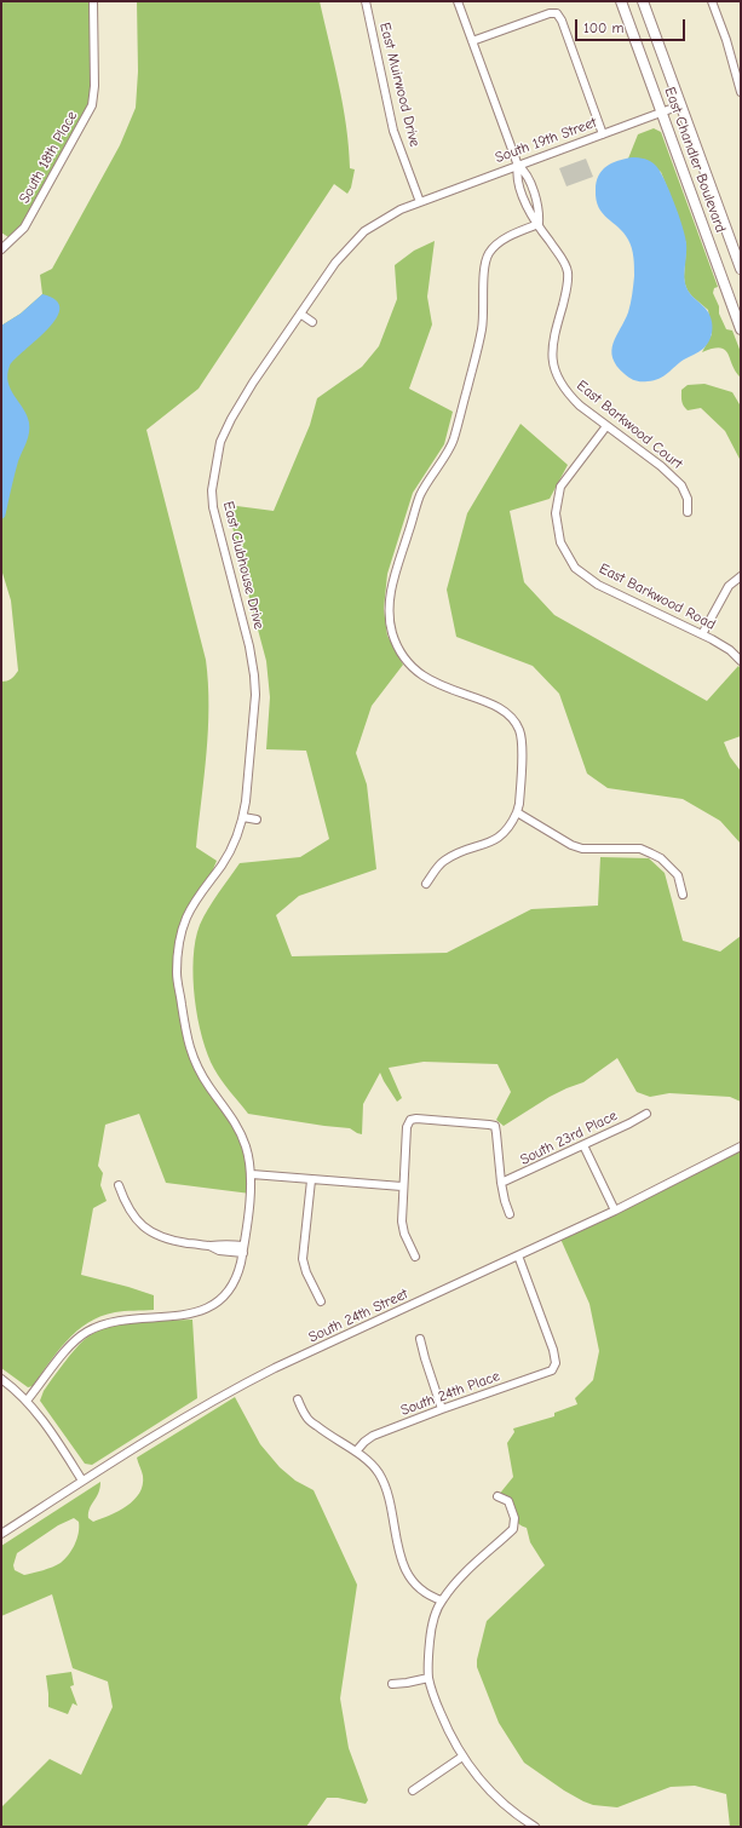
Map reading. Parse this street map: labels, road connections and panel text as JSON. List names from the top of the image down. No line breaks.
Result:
{"streets":{"main road":["East Chandler Boulevard"],"street":["East Muirwood Drive","South 19th Street","South 18th Place","East Barkwood Court","East Clubhouse Drive","East Barkwood Road","South 23rd Place","South 24th Street","South 24th Place"]},"crossings":[["East Muirwood Drive","South 19th Street"],["East Muirwood Drive","East Clubhouse Drive"],["South 19th Street","East Chandler Boulevard"],["South 19th Street","East Barkwood Court"],["South 19th Street","East Clubhouse Drive"],["East Barkwood Court","East Barkwood Road"],["South 24th Street","South 24th Place"]],"scale_bar":"100 m"}
